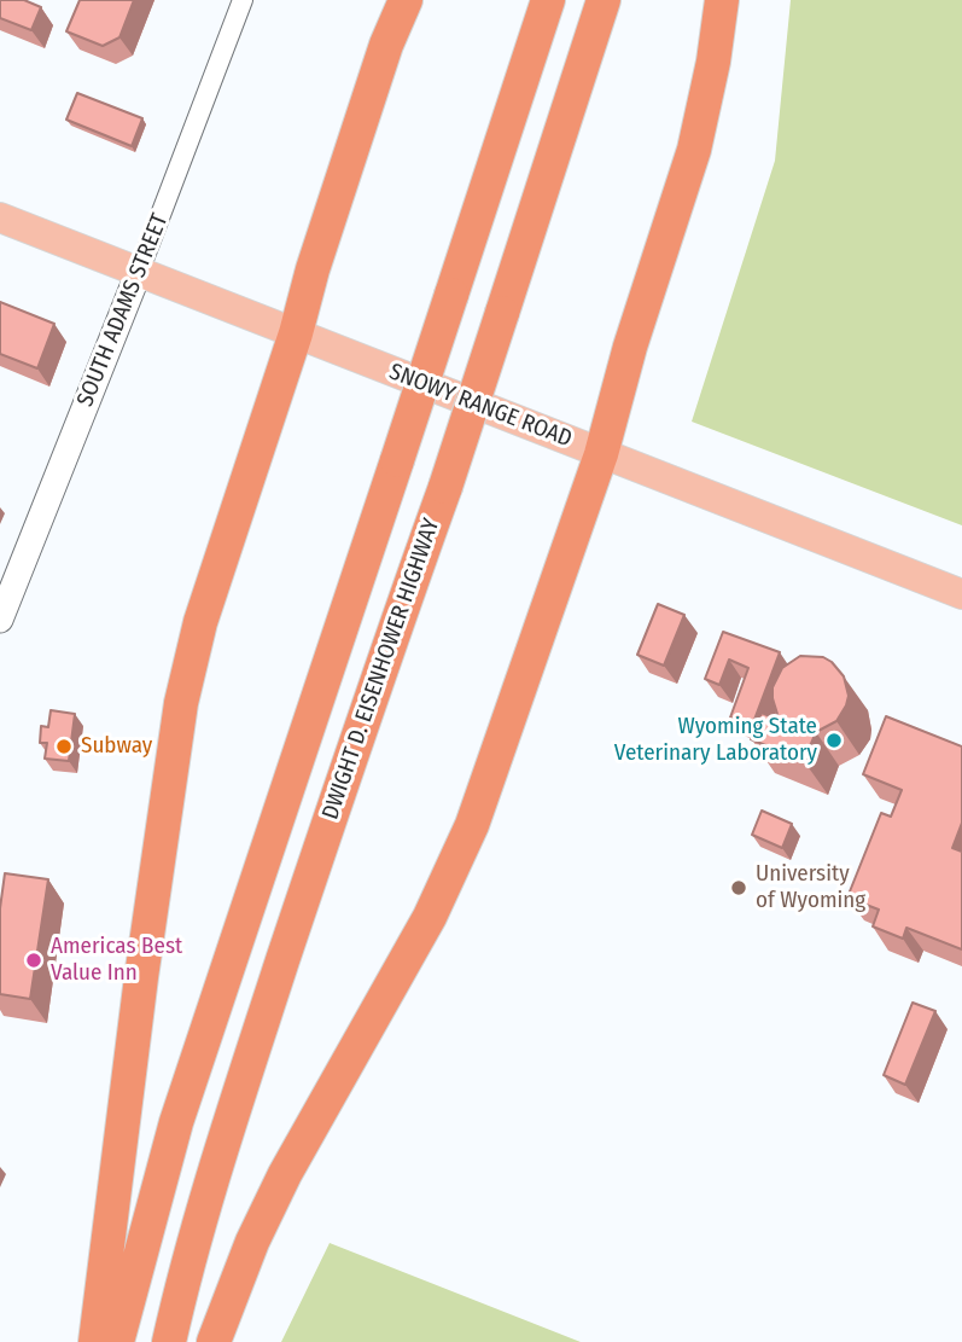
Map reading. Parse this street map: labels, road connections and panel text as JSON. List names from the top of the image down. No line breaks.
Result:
{"streets":{"highway":["DWIGHT D. EISENHOWER HIGHWAY"],"main road":["SNOWY RANGE ROAD"],"street":["SOUTH ADAMS STREET"]},"crossings":[["SOUTH ADAMS STREET","SNOWY RANGE ROAD"]],"places":["Wyoming State Veterinary Laboratory","Subway","University of Wyoming","Americas Best Value Inn"]}
